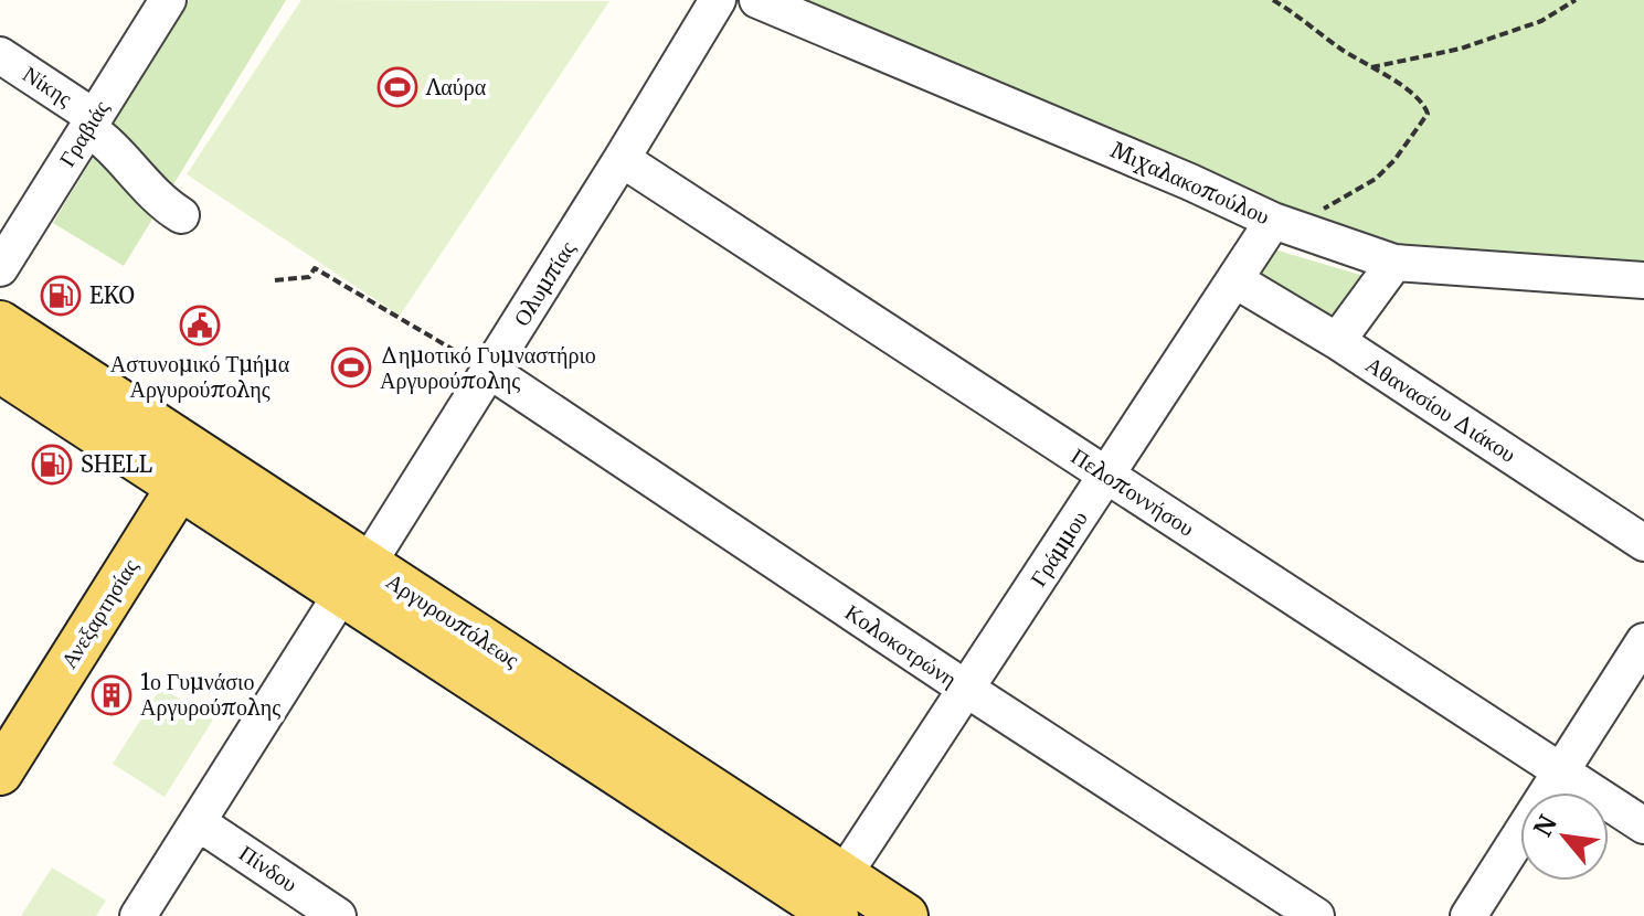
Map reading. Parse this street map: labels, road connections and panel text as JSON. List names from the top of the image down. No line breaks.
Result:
{"streets":{"main road":["Ανεξαρτησίας","Αργυρουπόλεως"],"street":["Νίκης","Γραβιάς","Μιχαλακοπούλου","Ολυμπίας","Αθανασίου Διάκου","Πελοποννήσου","Γράμμου","Κολοκοτρώνη","Πίνδου"]},"crossings":[["Νίκης","Γραβιάς"],["Μιχαλακοπούλου","Γράμμου"],["Ολυμπίας","Πελοποννήσου"],["Ολυμπίας","Αργυρουπόλεως"],["Ολυμπίας","Κολοκοτρώνη"],["Ολυμπίας","Πίνδου"],["Αθανασίου Διάκου","Γράμμου"],["Πελοποννήσου","Γράμμου"],["Γράμμου","Αργυρουπόλεως"],["Γράμμου","Κολοκοτρώνη"],["Ανεξαρτησίας","Αργυρουπόλεως"]],"places":{"sports":["Λαύρα","Δημοτικό Γυμναστήριο Αργυρούπολης"],"fuel station":["EKO","SHELL"],"public building":["Αστυνομικό Τμήμα Αργυρούπολης"],"building":["1ο Γυμνάσιο Αργυρούπολης"]},"north":"top left"}
